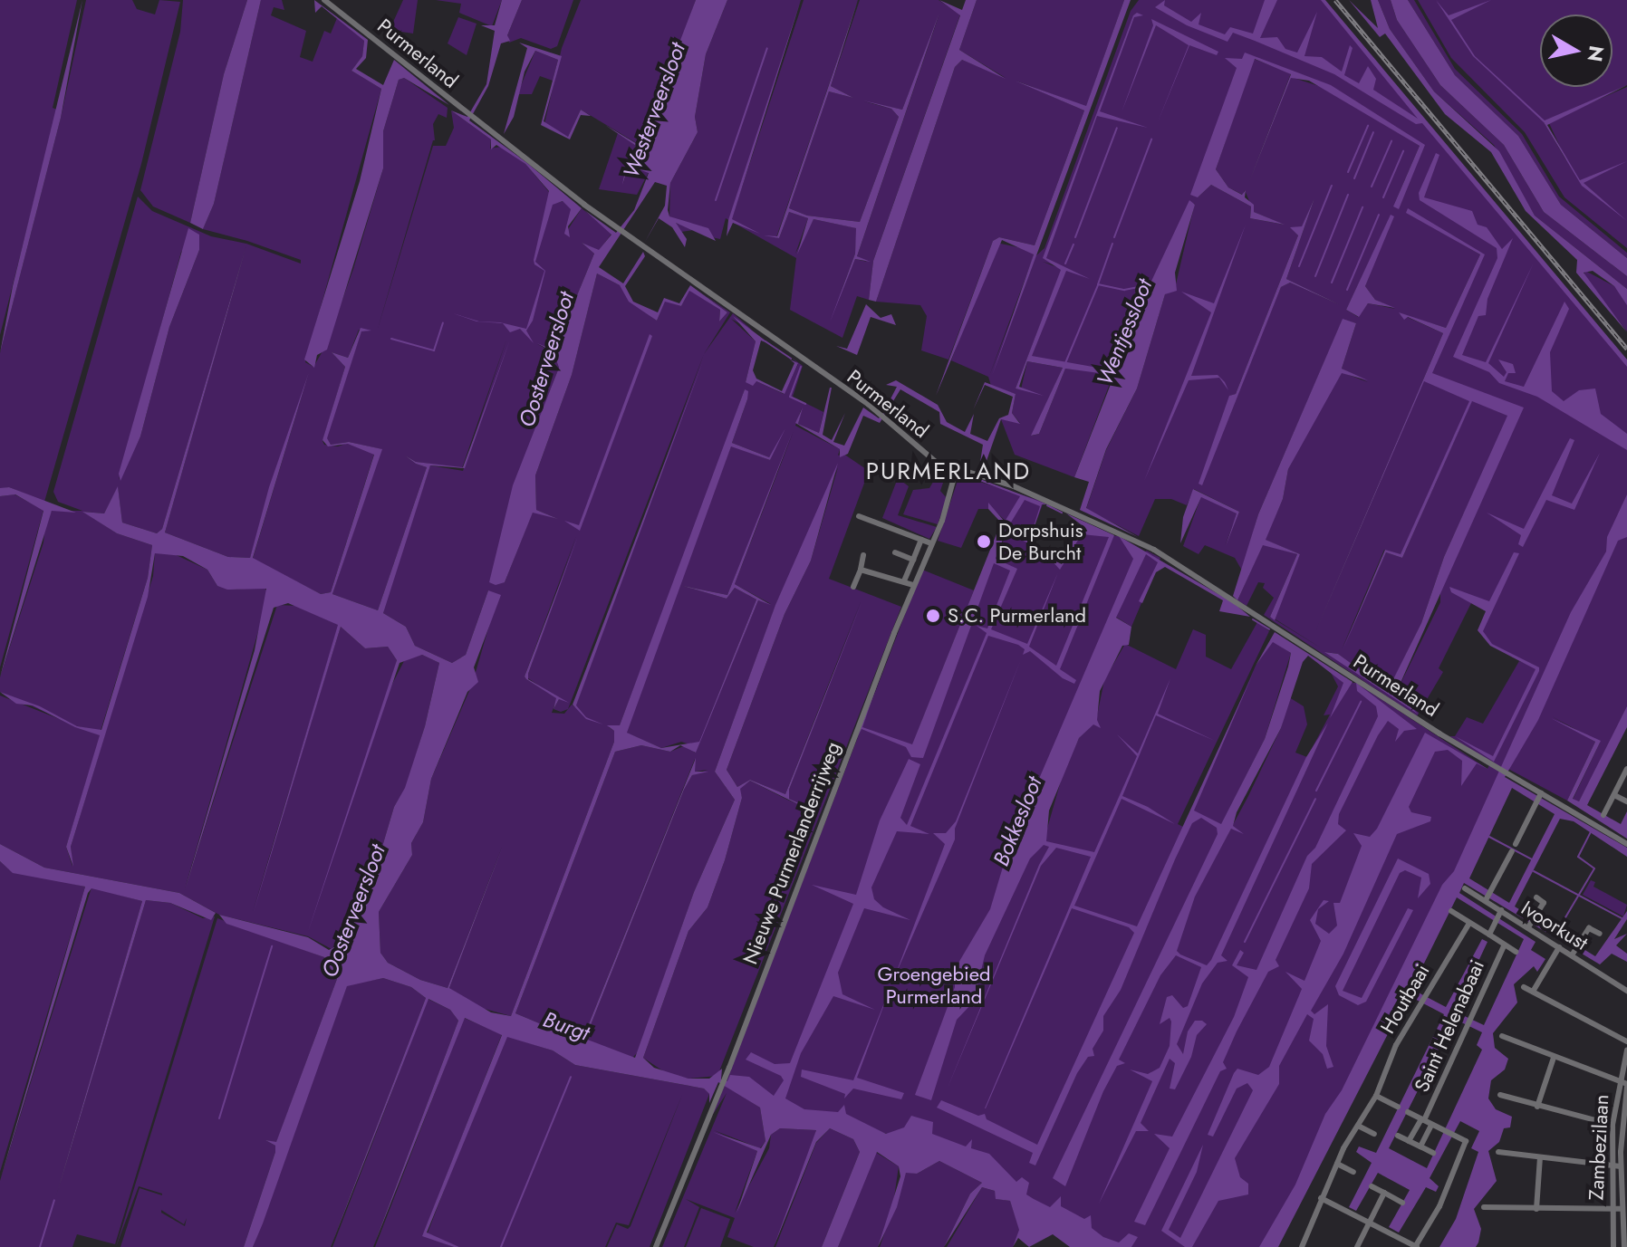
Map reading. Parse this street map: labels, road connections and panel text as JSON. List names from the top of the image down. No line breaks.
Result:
{"streets":{"street":["Purmerland","Nieuwe Purmerlanderrijweg","Ivoorkust","Houtbaai","Saint Helenabaai","Zambezilaan"]},"crossings":[["Purmerland","Nieuwe Purmerlanderrijweg"]],"districts":["PURMERLAND"],"water":["Westerveersloot","Wentjessloot","Oosterveersloot","Bokkesloot","Burgt"],"parks":["Groengebied Purmerland"],"places":["Dorpshuis De Burcht","S.C. Purmerland"],"north":"right"}
